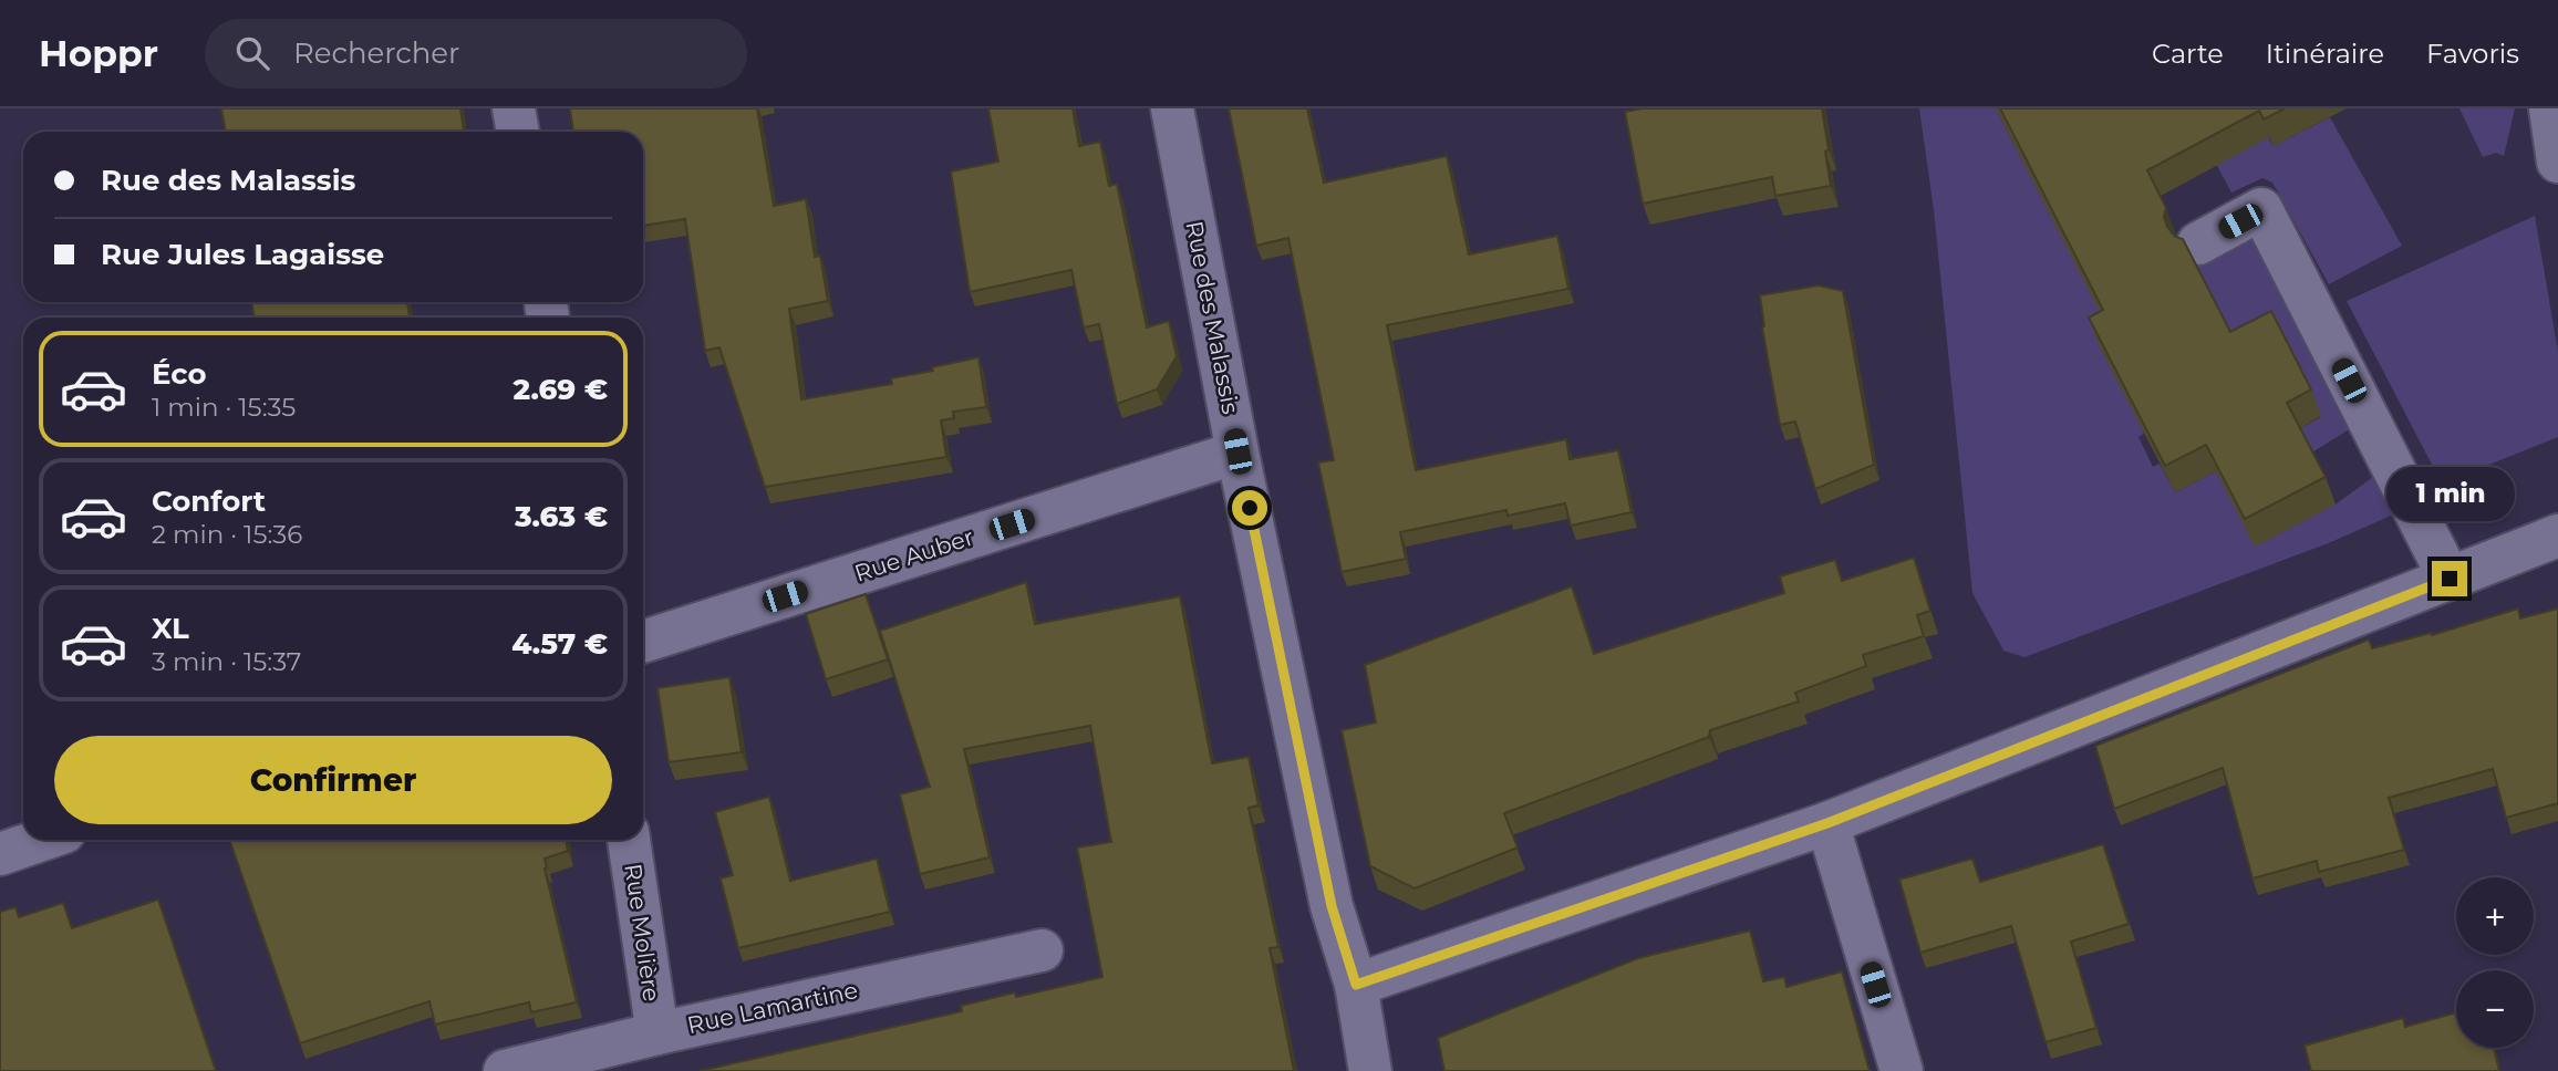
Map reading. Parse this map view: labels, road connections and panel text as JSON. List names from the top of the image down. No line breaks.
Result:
{"streets":{"street":["Rue des Malassis","Rue Auber","Rue Molière","Rue Lamartine"]},"crossings":[["Rue des Malassis","Rue Auber"],["Rue Molière","Rue Lamartine"]],"page":{"header":"Hoppr","search":"Rechercher","nav":["Carte","Itinéraire","Favoris"],"banner":["Rue des Malassis","Rue Jules Lagaisse"],"list":[{"name":"Éco","note":"1 min · 15:35","value":"2.69 €"},{"name":"Confort","note":"2 min · 15:36","value":"3.63 €"},{"name":"XL","note":"3 min · 15:37","value":"4.57 €"}],"bubble":"1 min","buttons":"Confirmer","map_buttons":["+","−"]}}
